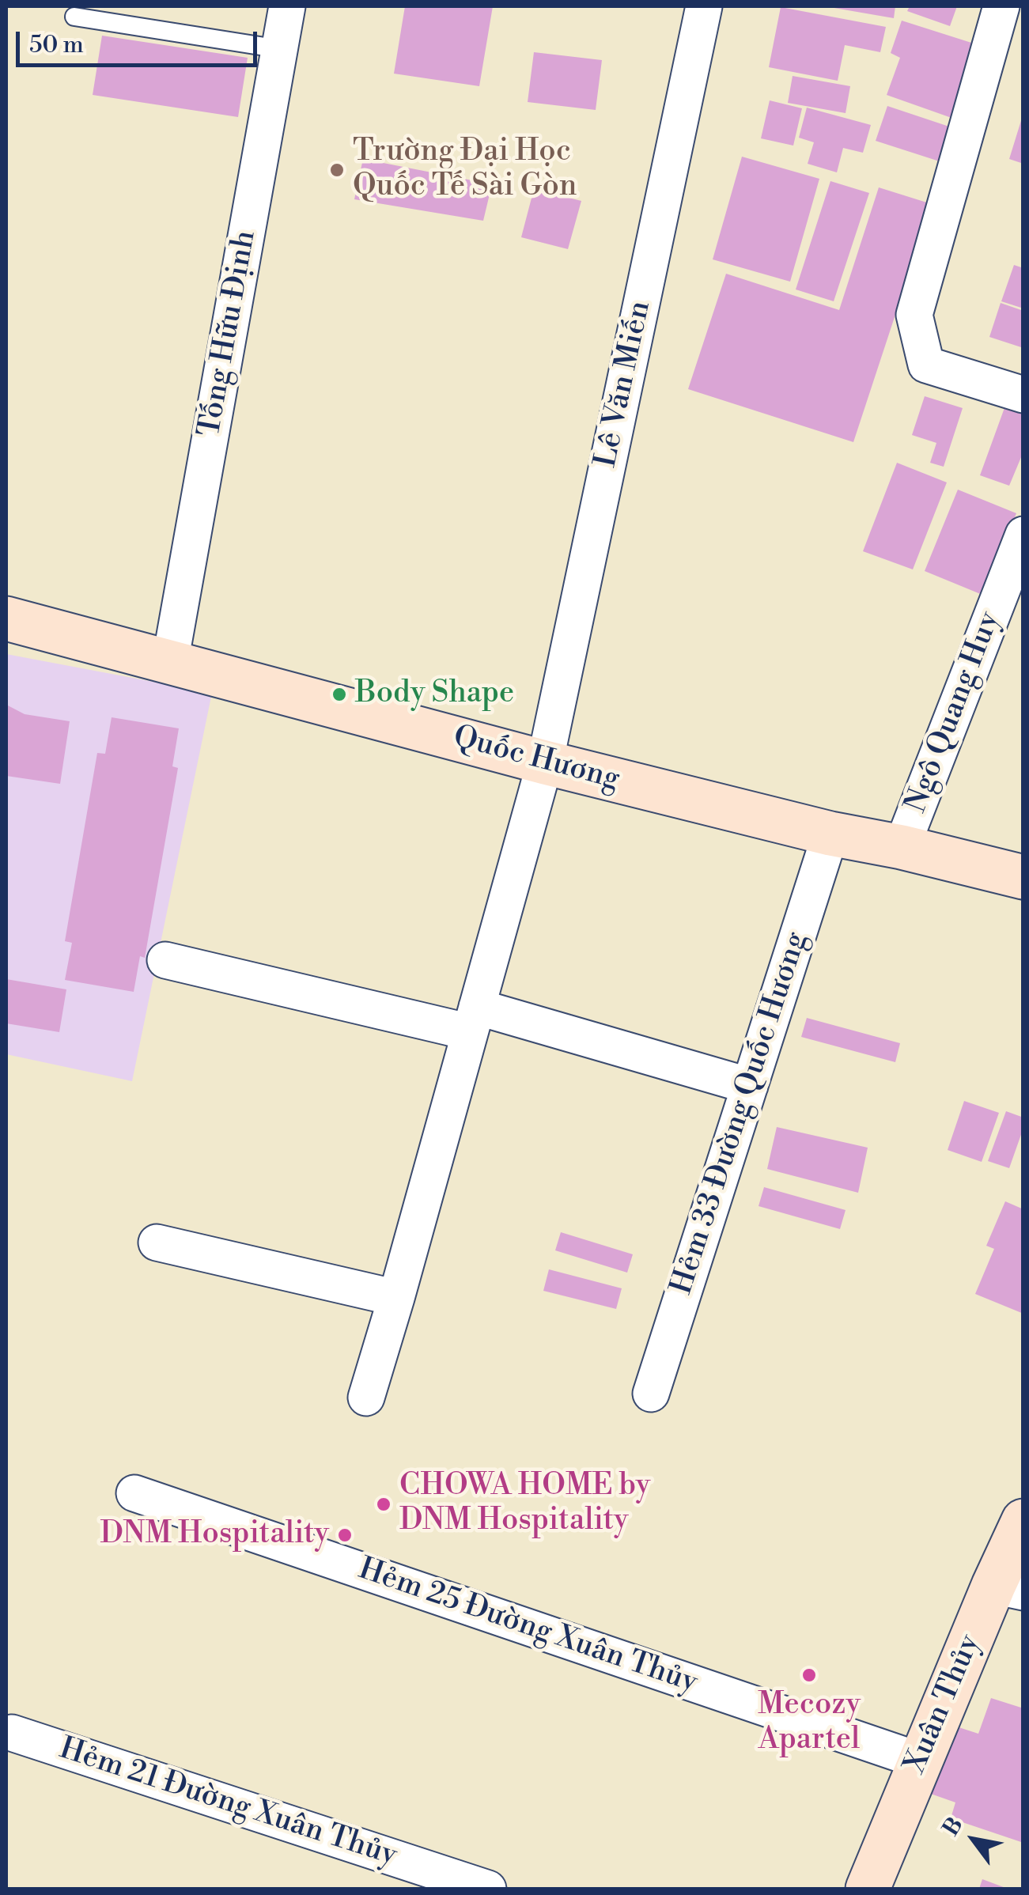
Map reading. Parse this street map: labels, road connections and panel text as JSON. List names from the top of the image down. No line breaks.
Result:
{"streets":{"street":["Tống Hữu Định","Lê Văn Miến","Ngô Quang Huy","Quốc Hương","Hẻm 33 Đường Quốc Hương","Hẻm 25 Đường Xuân Thủy","Xuân Thủy","Hẻm 21 Đường Xuân Thủy"]},"crossings":[["Tống Hữu Định","Quốc Hương"],["Lê Văn Miến","Quốc Hương"],["Ngô Quang Huy","Quốc Hương"],["Quốc Hương","Hẻm 33 Đường Quốc Hương"],["Hẻm 25 Đường Xuân Thủy","Xuân Thủy"]],"places":["Trường Đại Học Quốc Tế Sài Gòn","Body Shape","CHOWA HOME by DNM Hospitality","DNM Hospitality","Mecozy Apartel"],"scale_bar":"50 m","north":"top left"}
